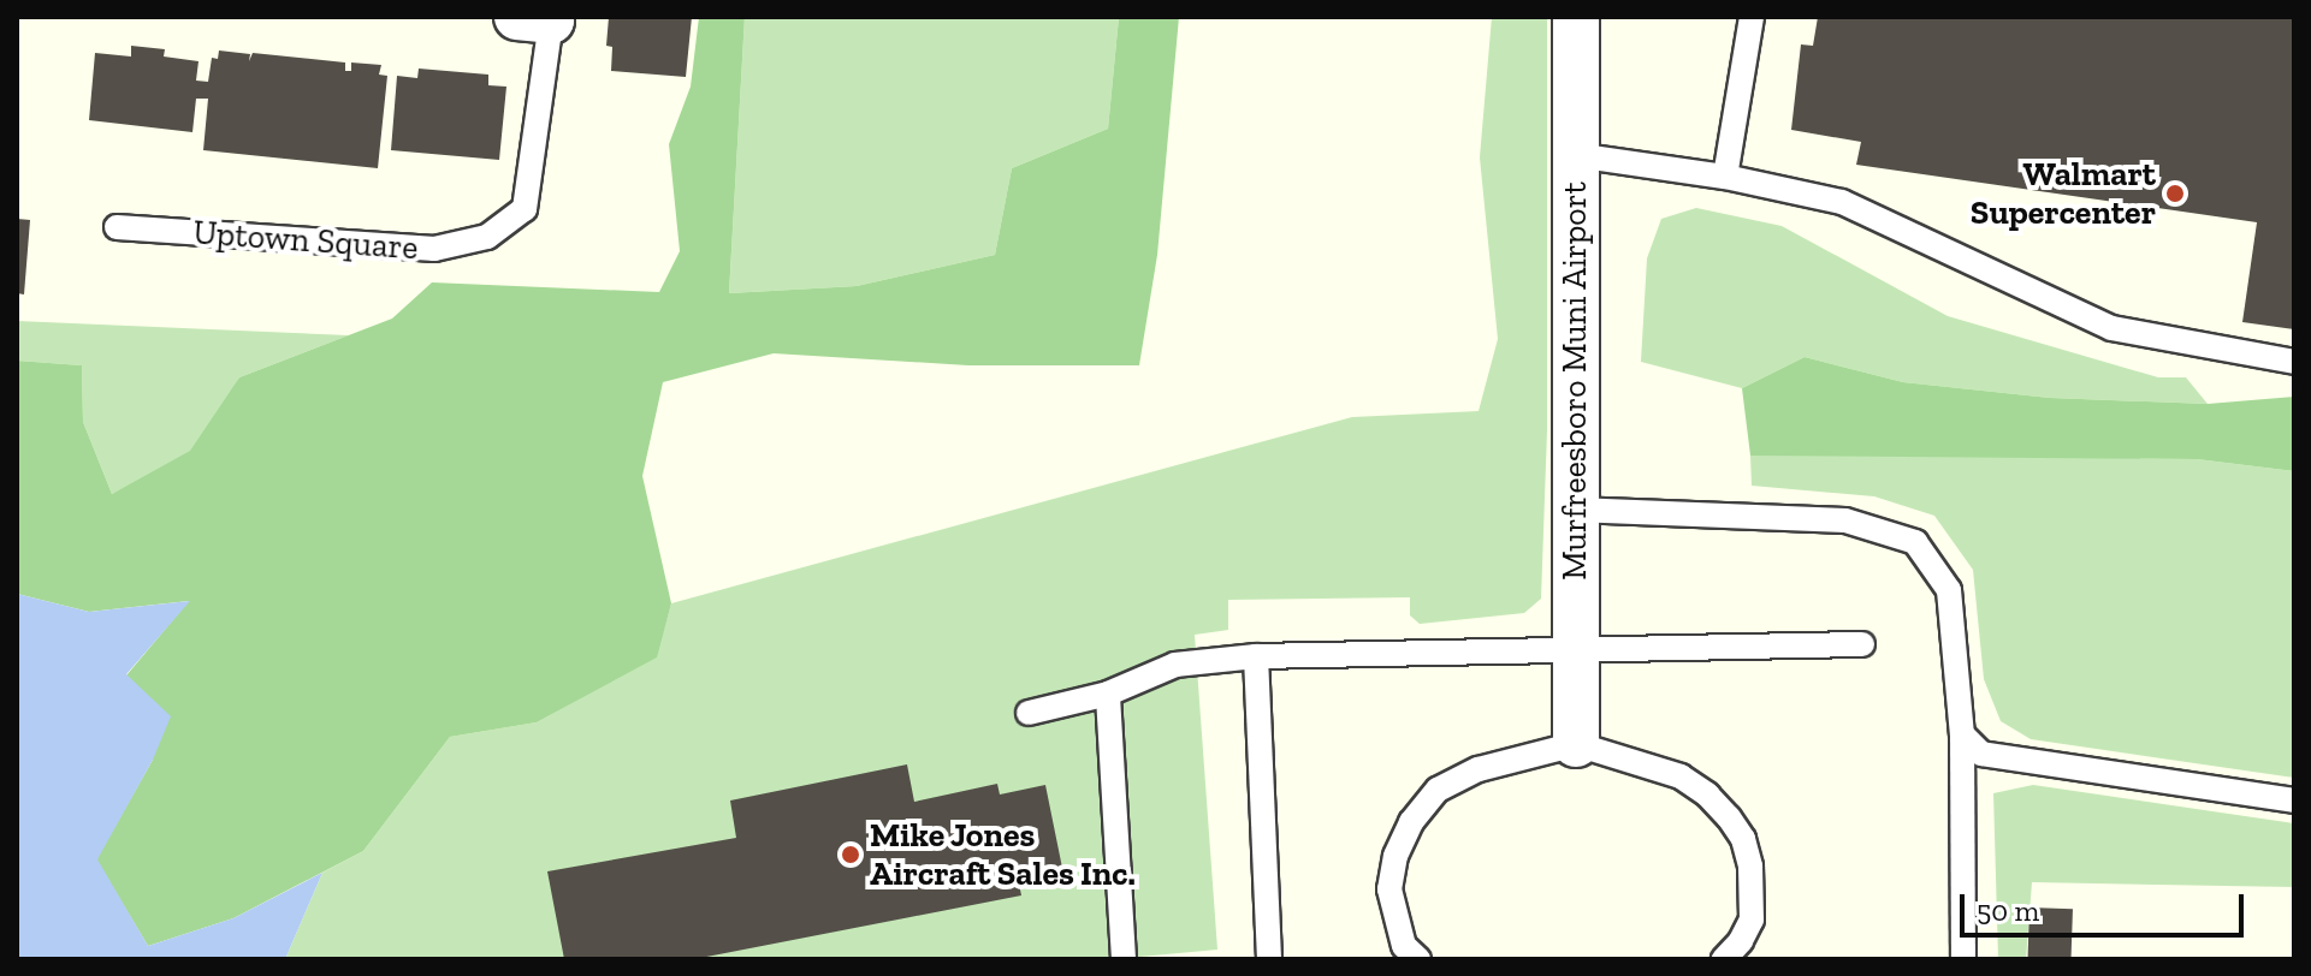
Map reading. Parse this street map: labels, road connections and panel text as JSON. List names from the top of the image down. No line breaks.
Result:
{"streets":{"street":["Murfreesboro Muni Airport"],"lane":["Uptown Square"]},"places":["Walmart Supercenter","Mike Jones Aircraft Sales Inc."],"scale_bar":"50 m"}
